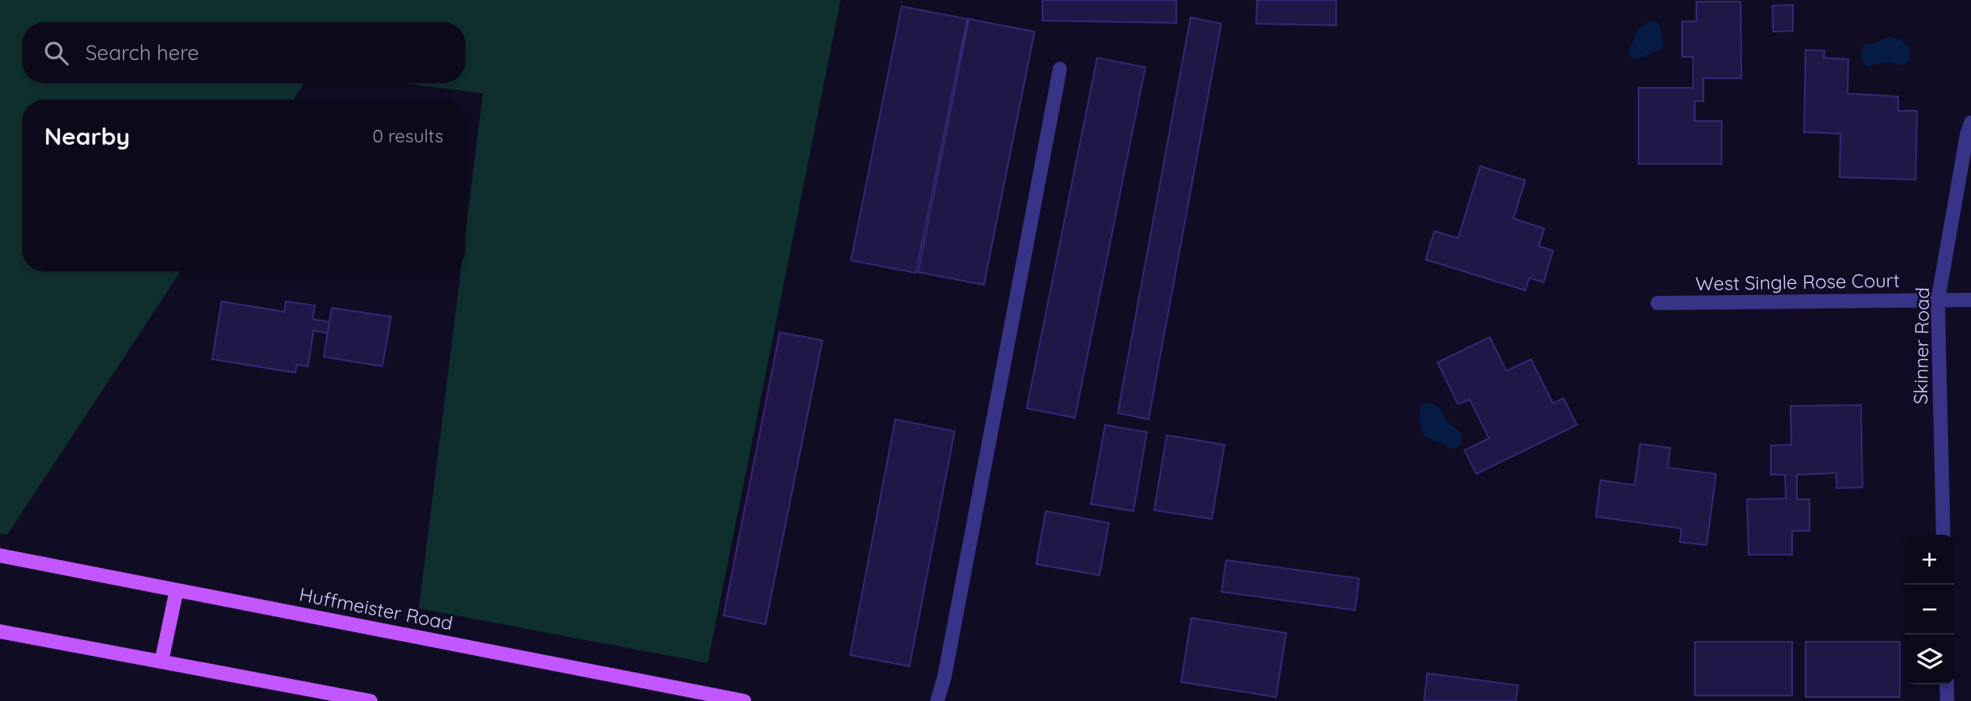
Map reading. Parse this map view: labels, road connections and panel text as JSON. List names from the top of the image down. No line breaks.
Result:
{"streets":{"main road":["Huffmeister Road"],"street":["West Single Rose Court","Skinner Road"]},"crossings":[["West Single Rose Court","Skinner Road"]],"page":{"search":"Search here","heading":["Nearby","0 results"],"map_buttons":["+","−"]}}
